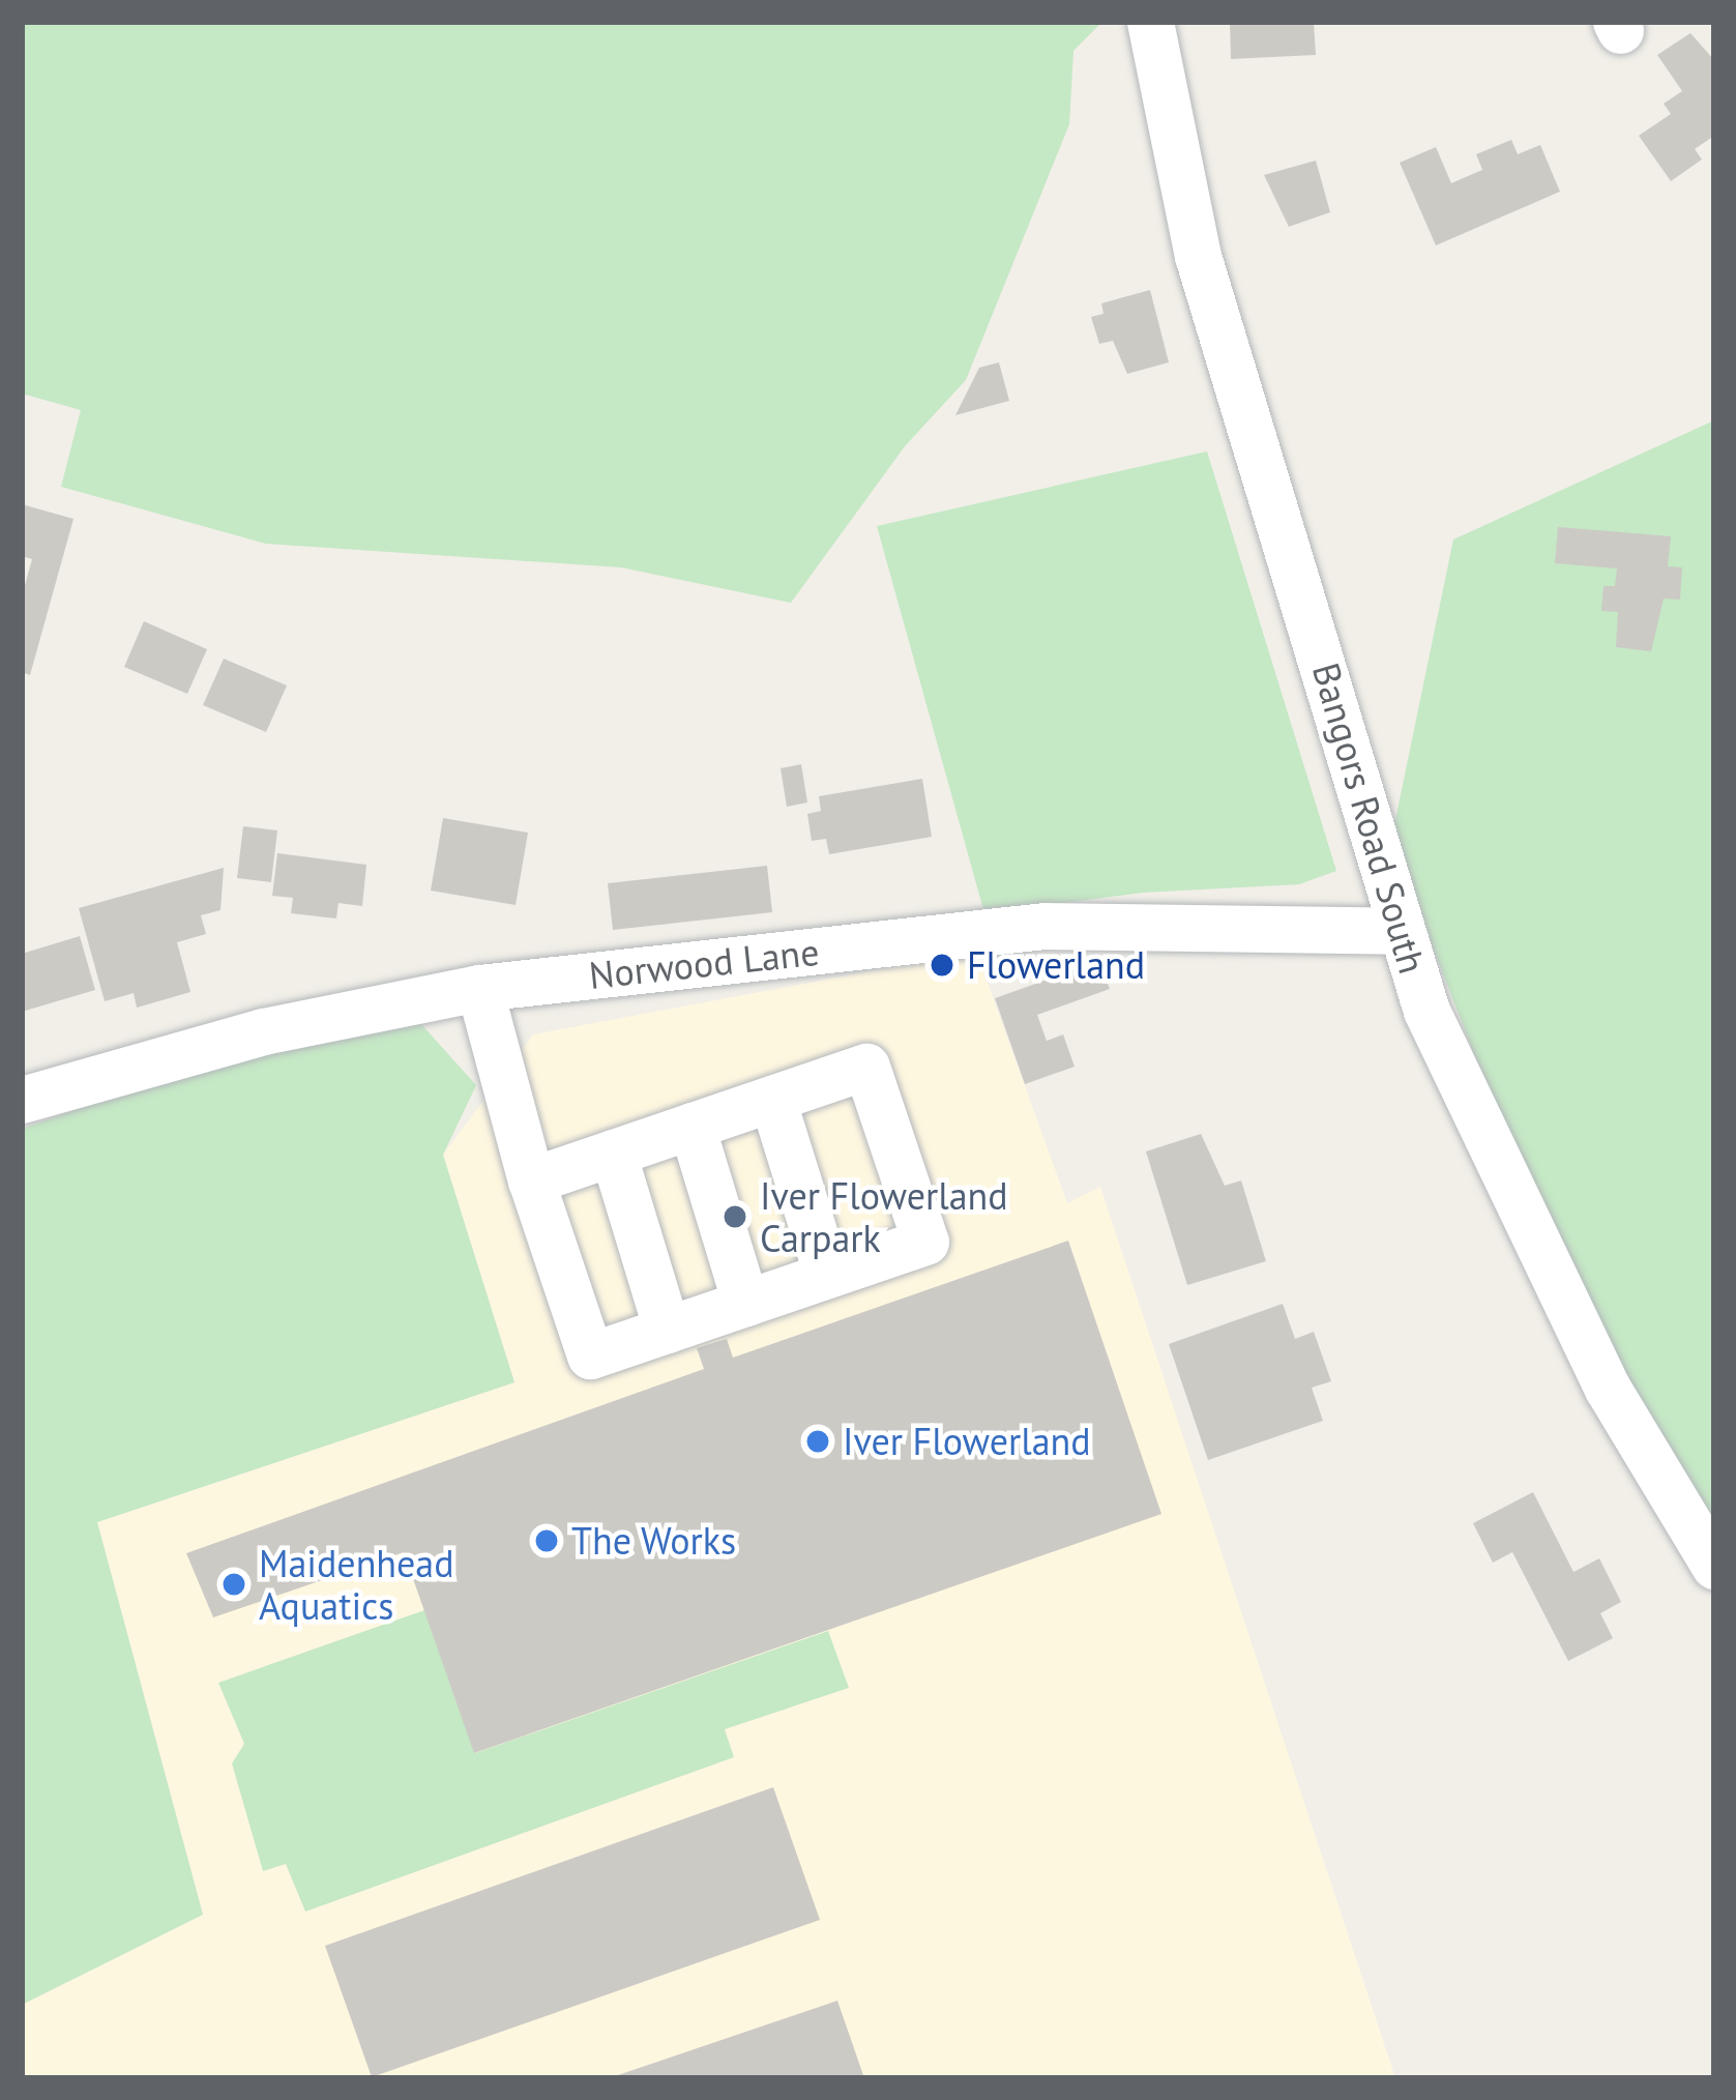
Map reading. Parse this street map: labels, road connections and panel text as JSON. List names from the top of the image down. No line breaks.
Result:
{"streets":{"street":["Bangors Road South","Norwood Lane"]},"crossings":[["Bangors Road South","Norwood Lane"]],"places":["Flowerland","Iver Flowerland Carpark","Iver Flowerland","The Works","Maidenhead Aquatics"]}
